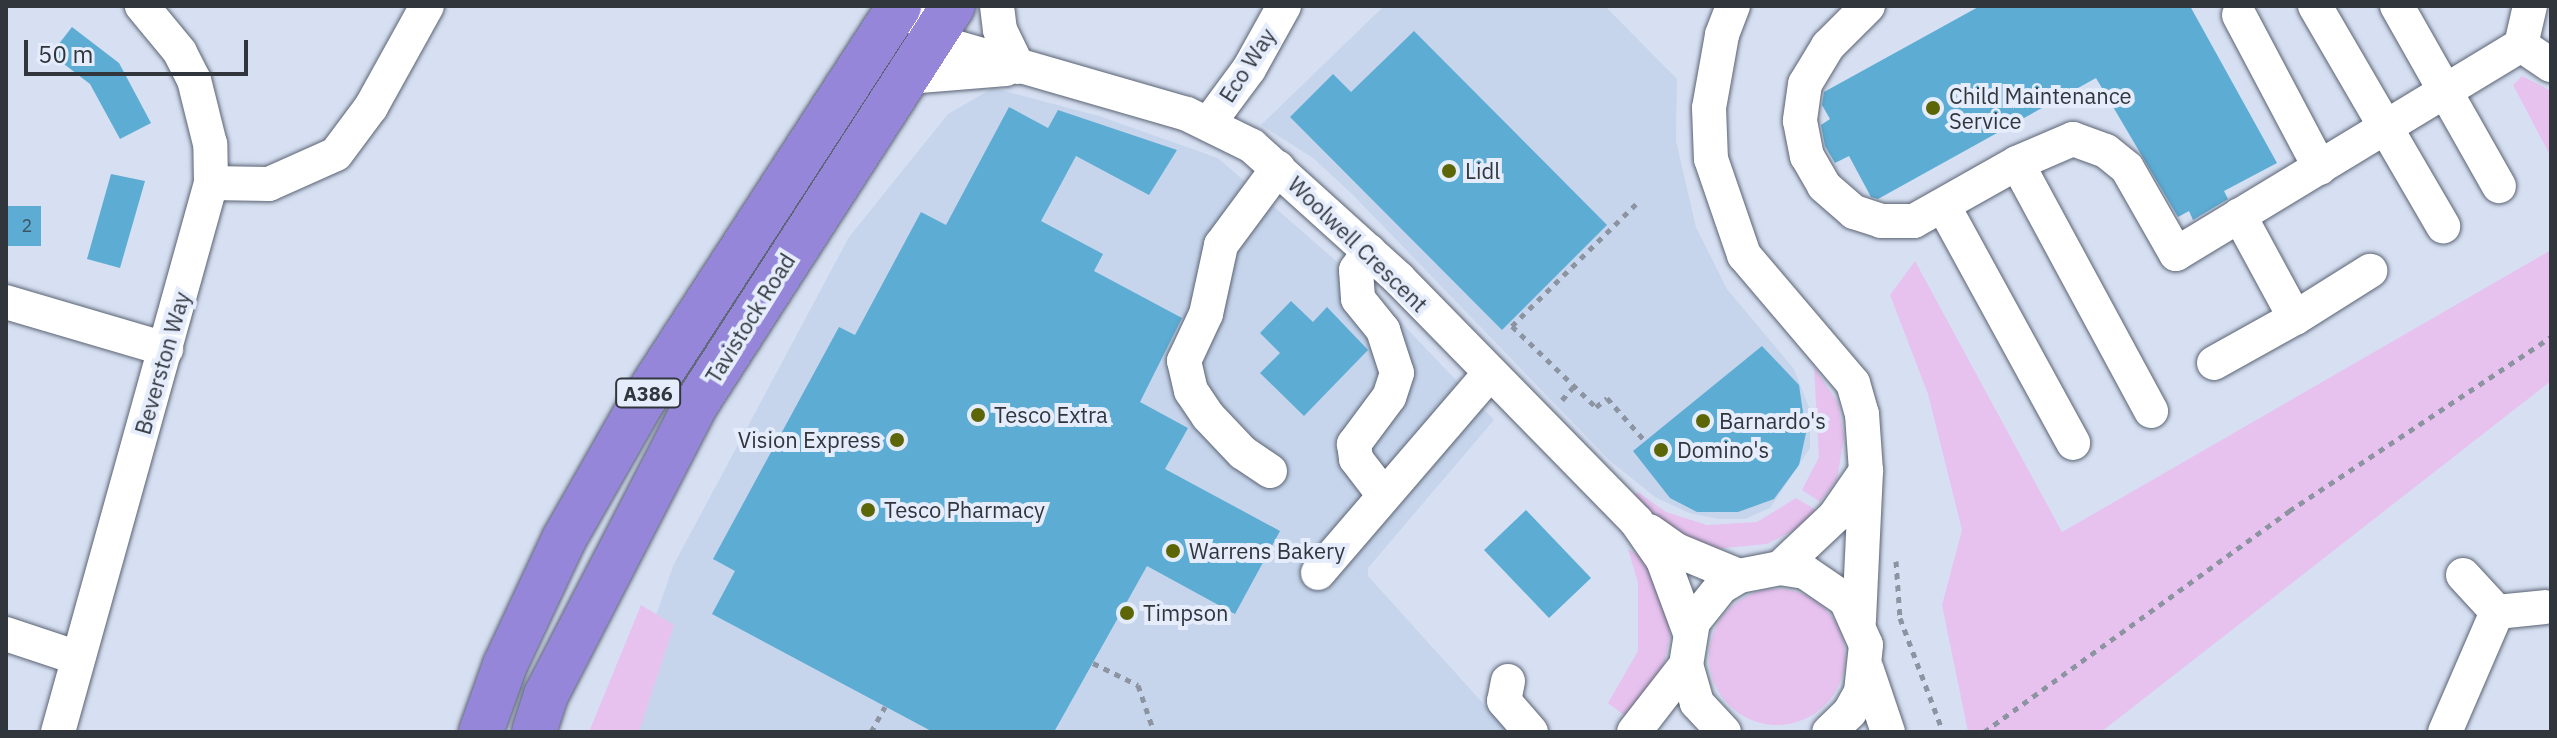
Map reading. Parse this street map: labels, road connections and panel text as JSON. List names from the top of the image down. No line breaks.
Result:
{"streets":{"highway":["Tavistock Road","A386"],"street":["Eco Way","Woolwell Crescent","Beverston Way"]},"crossings":[["Eco Way","Woolwell Crescent"],["Woolwell Crescent","Tavistock Road"]],"places":["Child Maintenance Service","Lidl","Tesco Extra","Barnardo's","Vision Express","Domino's","Tesco Pharmacy","Warrens Bakery","Timpson"],"house_numbers":["2"],"scale_bar":"50 m"}
